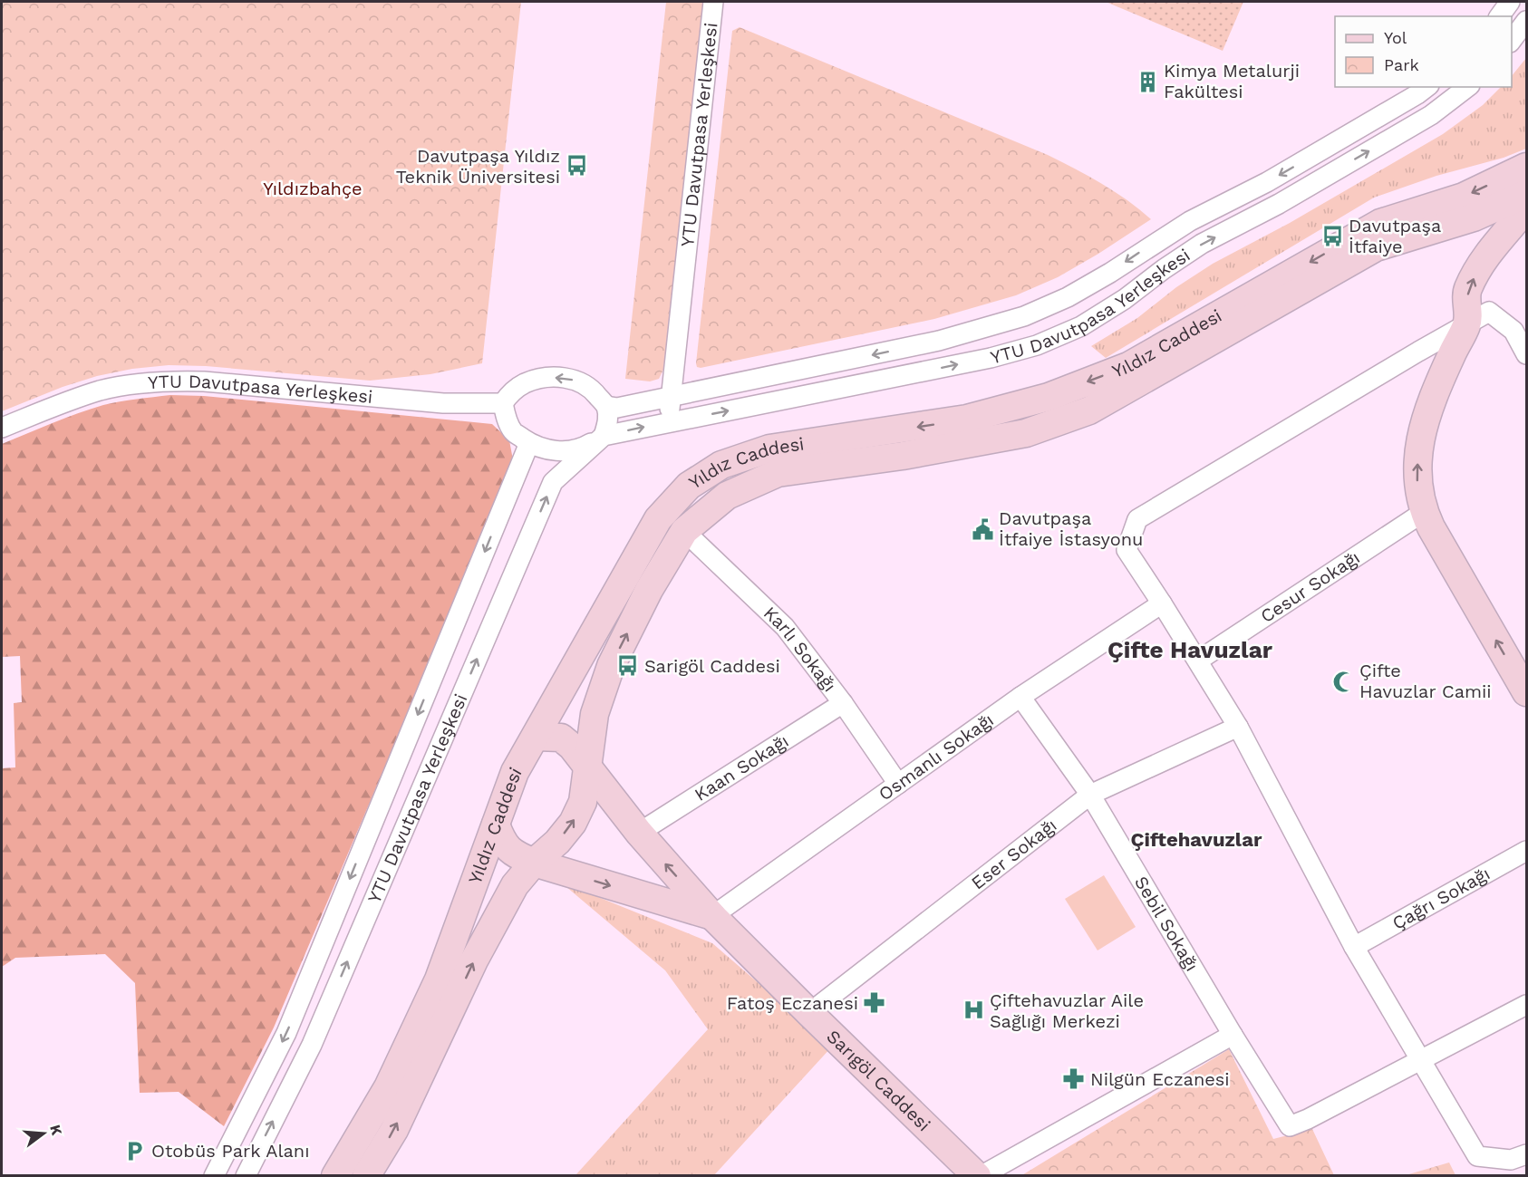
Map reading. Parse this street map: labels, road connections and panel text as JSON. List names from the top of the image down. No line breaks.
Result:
{"streets":{"main road":["Yıldız Caddesi","Sarıgöl Caddesi"],"street":["YTU Davutpasa Yerleşkesi","Cesur Sokağı","Karlı Sokağı","Osmanlı Sokağı","Kaan Sokağı","Eser Sokağı","Çağrı Sokağı","Sebil Sokağı"]},"crossings":[["Yıldız Caddesi","Karlı Sokağı"],["Yıldız Caddesi","Sarıgöl Caddesi"],["Karlı Sokağı","Osmanlı Sokağı"],["Karlı Sokağı","Kaan Sokağı"],["Osmanlı Sokağı","Sebil Sokağı"],["Osmanlı Sokağı","Sarıgöl Caddesi"],["Kaan Sokağı","Sarıgöl Caddesi"],["Eser Sokağı","Sebil Sokağı"],["Eser Sokağı","Sarıgöl Caddesi"]],"districts":["Çifte Havuzlar","Çiftehavuzlar"],"parks":["Yıldızbahçe"],"places":{"building":["Kimya Metalurji Fakültesi"],"bus stop":["Davutpaşa Yıldız Teknik Üniversitesi","Davutpaşa İtfaiye","Sarigöl Caddesi"],"public building":["Davutpaşa İtfaiye İstasyonu"],"mosque":["Çifte Havuzlar Camii"],"pharmacy":["Fatoş Eczanesi","Nilgün Eczanesi"],"hospital":["Çiftehavuzlar Aile Sağlığı Merkezi"],"parking":["Otobüs Park Alanı"]},"legend":["Yol","Park"],"north":"right"}
